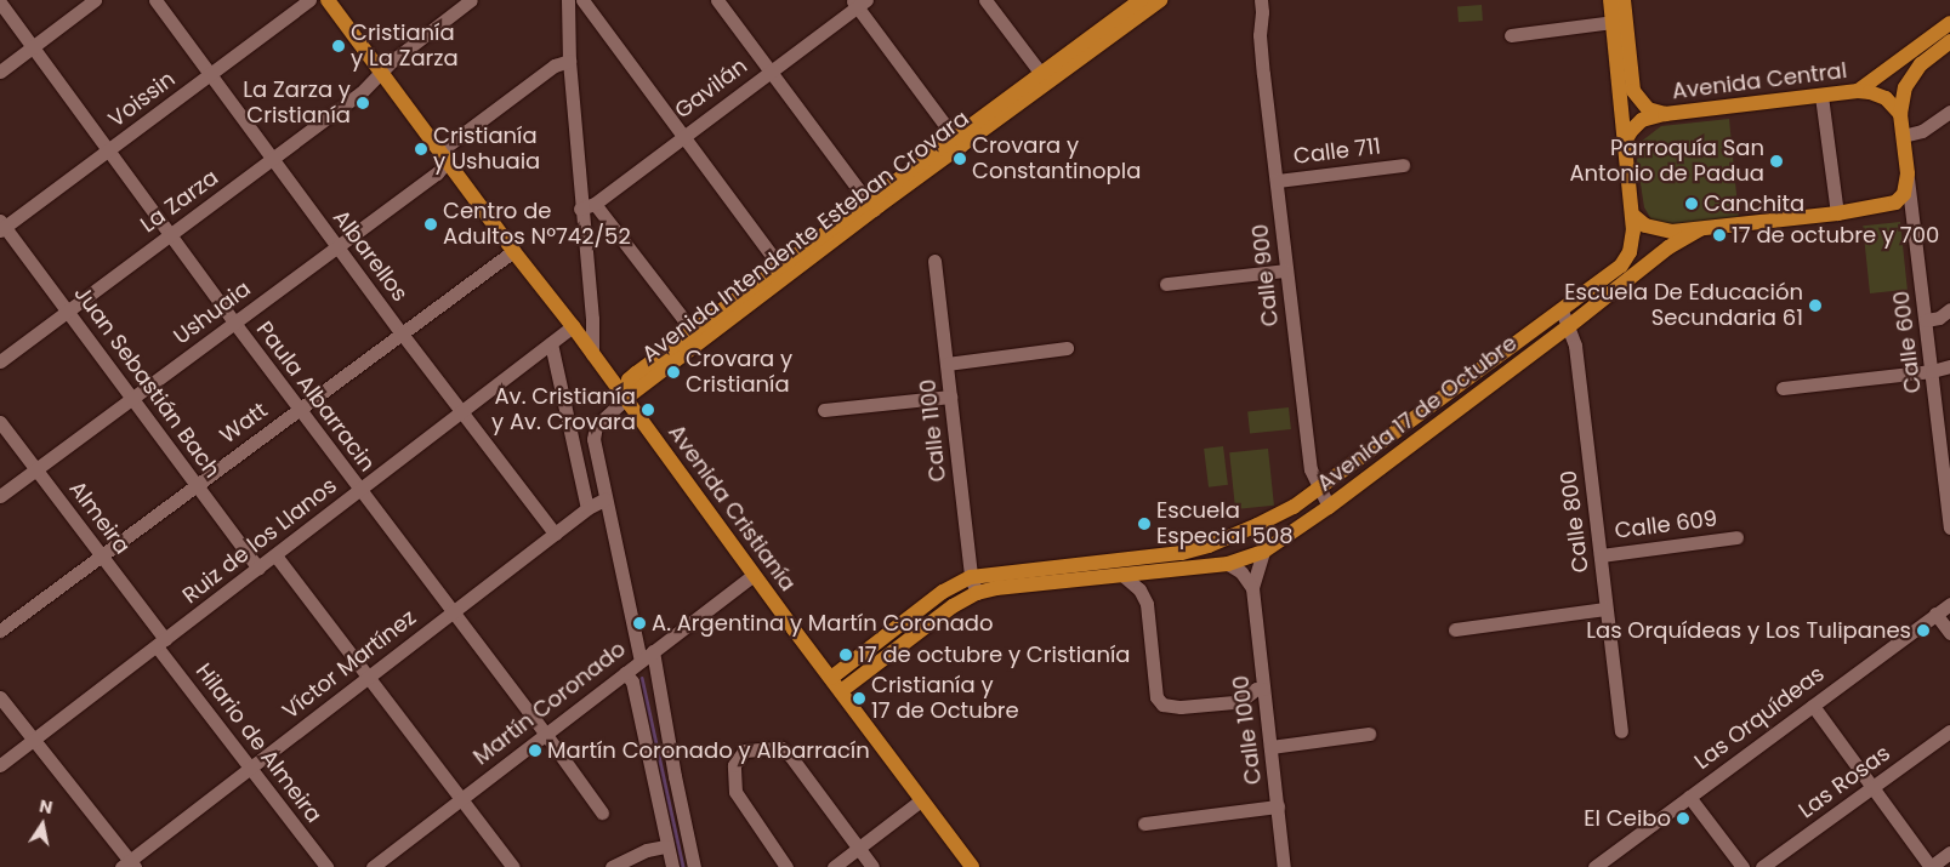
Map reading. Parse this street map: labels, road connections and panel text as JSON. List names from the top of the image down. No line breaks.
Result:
{"streets":{"main road":["Avenida Central","Avenida Intendente Esteban Crovara","Calle 600","Avenida 17 de Octubre","Avenida Cristianía"],"street":["Gavilán","Voissin","Calle 711","La Zarza","Albarellos","Calle 900","Ushuaia","Juan Sebastián Bach","Paula Albarracin","Watt","Calle 1100","Almeira","Calle 800","Calle 609","Ruiz de los Llanos","Víctor Martínez","Martín Coronado","Las Orquídeas","Calle 1000","Hilario de Almeira","Las Rosas"]},"crossings":[["Avenida Central","Calle 600"],["Avenida Central","Avenida 17 de Octubre"],["Voissin","Albarellos"],["Voissin","Juan Sebastián Bach"],["Voissin","Paula Albarracin"],["Calle 711","Calle 900"],["La Zarza","Albarellos"],["La Zarza","Juan Sebastián Bach"],["La Zarza","Paula Albarracin"],["La Zarza","Avenida Cristianía"],["Avenida Intendente Esteban Crovara","Avenida Cristianía"],["Albarellos","Ushuaia"],["Albarellos","Watt"],["Albarellos","Ruiz de los Llanos"],["Albarellos","Víctor Martínez"],["Calle 900","Avenida 17 de Octubre"],["Ushuaia","Juan Sebastián Bach"],["Ushuaia","Paula Albarracin"],["Ushuaia","Avenida Cristianía"],["Ushuaia","Almeira"],["Juan Sebastián Bach","Watt"],["Juan Sebastián Bach","Ruiz de los Llanos"],["Paula Albarracin","Watt"],["Paula Albarracin","Ruiz de los Llanos"],["Paula Albarracin","Víctor Martínez"],["Paula Albarracin","Martín Coronado"],["Avenida 17 de Octubre","Calle 1100"],["Avenida 17 de Octubre","Avenida Cristianía"],["Avenida 17 de Octubre","Calle 800"],["Avenida 17 de Octubre","Calle 1000"],["Watt","Avenida Cristianía"],["Watt","Almeira"],["Avenida Cristianía","Ruiz de los Llanos"],["Avenida Cristianía","Martín Coronado"],["Almeira","Ruiz de los Llanos"],["Almeira","Hilario de Almeira"],["Calle 800","Calle 609"],["Ruiz de los Llanos","Hilario de Almeira"],["Víctor Martínez","Hilario de Almeira"]],"places":["Cristianía y La Zarza","La Zarza y Cristianía","Cristianía y Ushuaia","Crovara y Constantinopla","Parroquía San Antonio de Padua","Canchita","Centro de Adultos Nº742/52","17 de octubre y 700","Escuela De Educación Secundaria 61","Crovara y Cristianía","Av. Cristianía y Av. Crovara","Escuela Especial 508","A. Argentina y Martín Coronado","Las Orquídeas y Los Tulipanes","17 de octubre y Cristianía","Cristianía y 17 de Octubre","Martín Coronado y Albarracín","El Ceibo"],"north":"top"}
